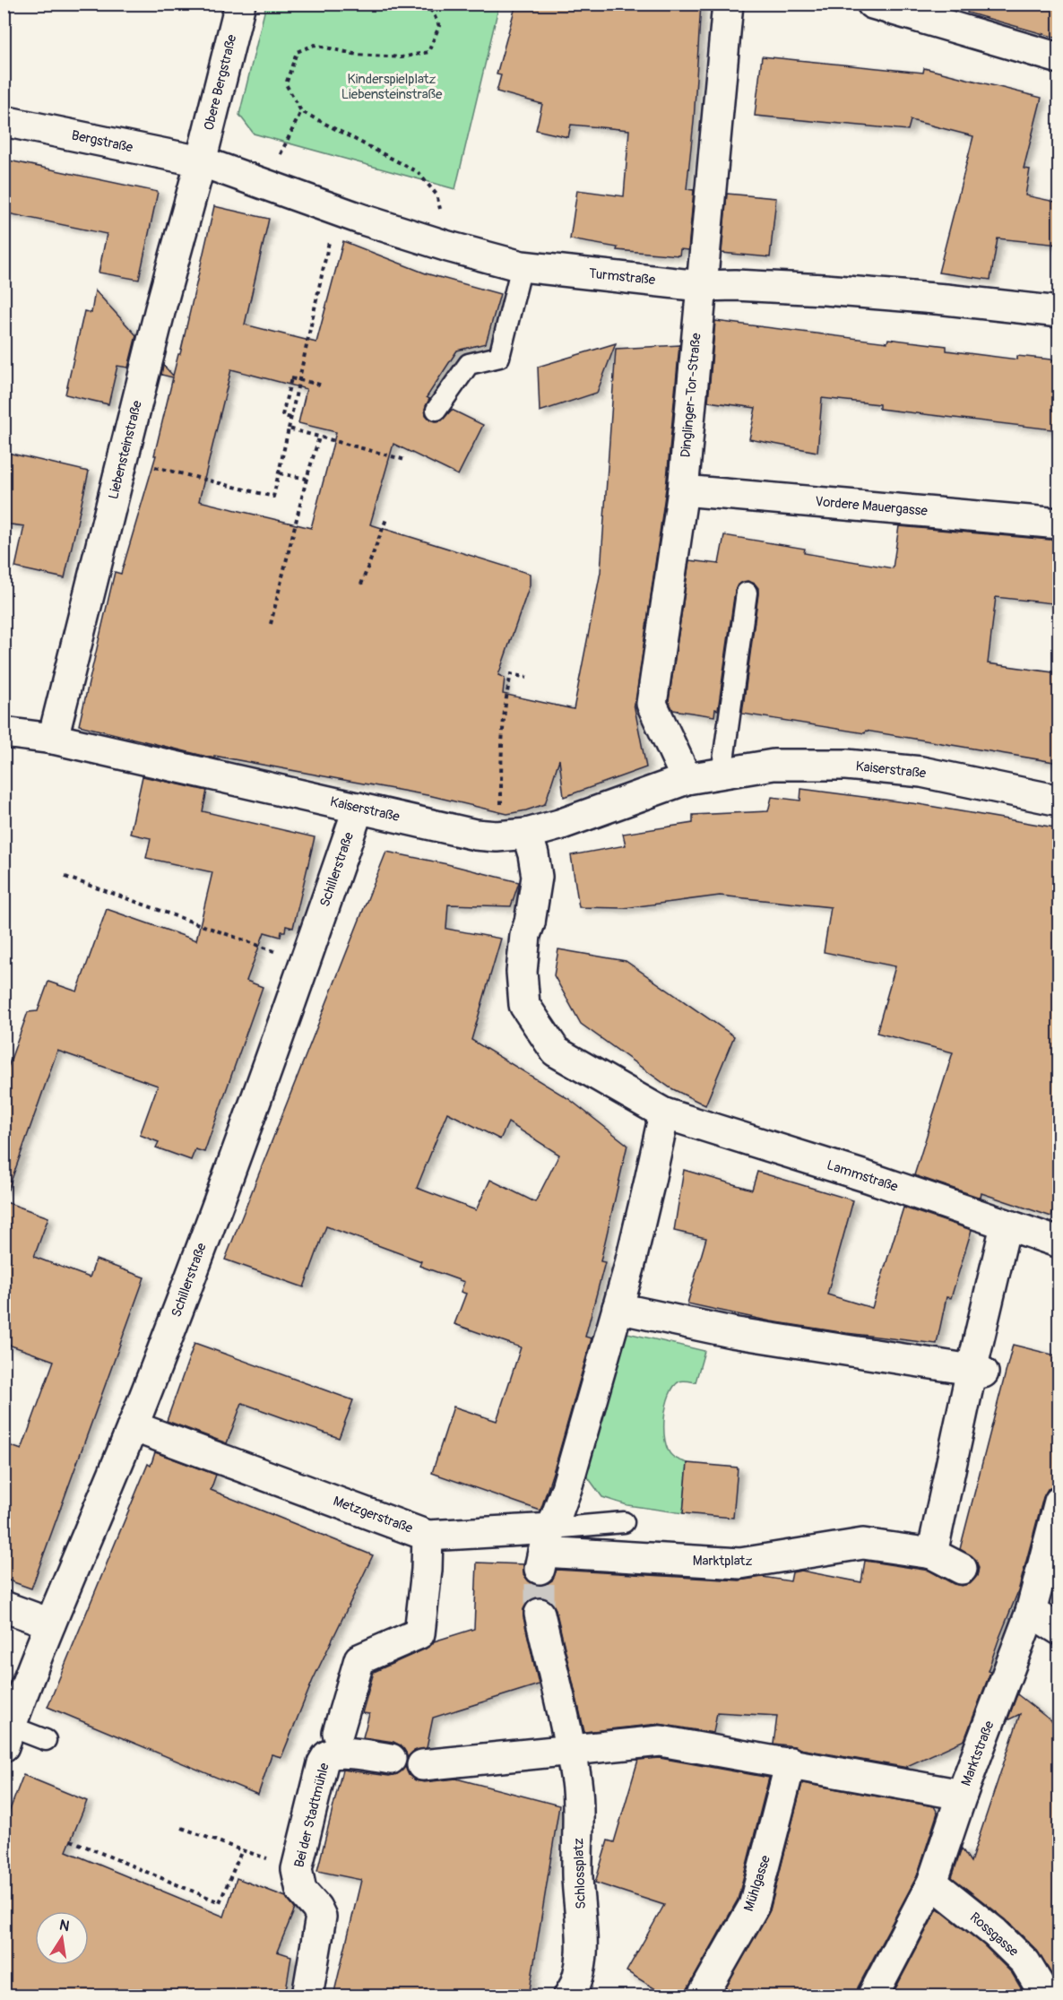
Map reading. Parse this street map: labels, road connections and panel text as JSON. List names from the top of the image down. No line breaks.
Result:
{"streets":{"street":["Obere Bergstraße","Bergstraße","Turmstraße","Dinglinger-Tor-Straße","Liebensteinstraße","Vordere Mauergasse","Kaiserstraße","Schillerstraße","Lammstraße","Metzgerstraße","Marktplatz","Marktstraße","Bei der Stadtmühle","Schlossplatz","Mühlgasse","Rossgasse"]},"crossings":[["Obere Bergstraße","Bergstraße"],["Obere Bergstraße","Turmstraße"],["Obere Bergstraße","Liebensteinstraße"],["Bergstraße","Turmstraße"],["Bergstraße","Liebensteinstraße"],["Turmstraße","Dinglinger-Tor-Straße"],["Turmstraße","Liebensteinstraße"],["Dinglinger-Tor-Straße","Vordere Mauergasse"],["Dinglinger-Tor-Straße","Kaiserstraße"],["Liebensteinstraße","Kaiserstraße"],["Kaiserstraße","Schillerstraße"],["Kaiserstraße","Lammstraße"],["Schillerstraße","Metzgerstraße"],["Metzgerstraße","Marktplatz"],["Marktstraße","Rossgasse"]],"parks":["Kinderspielplatz Liebensteinstraße"],"north":"top"}
